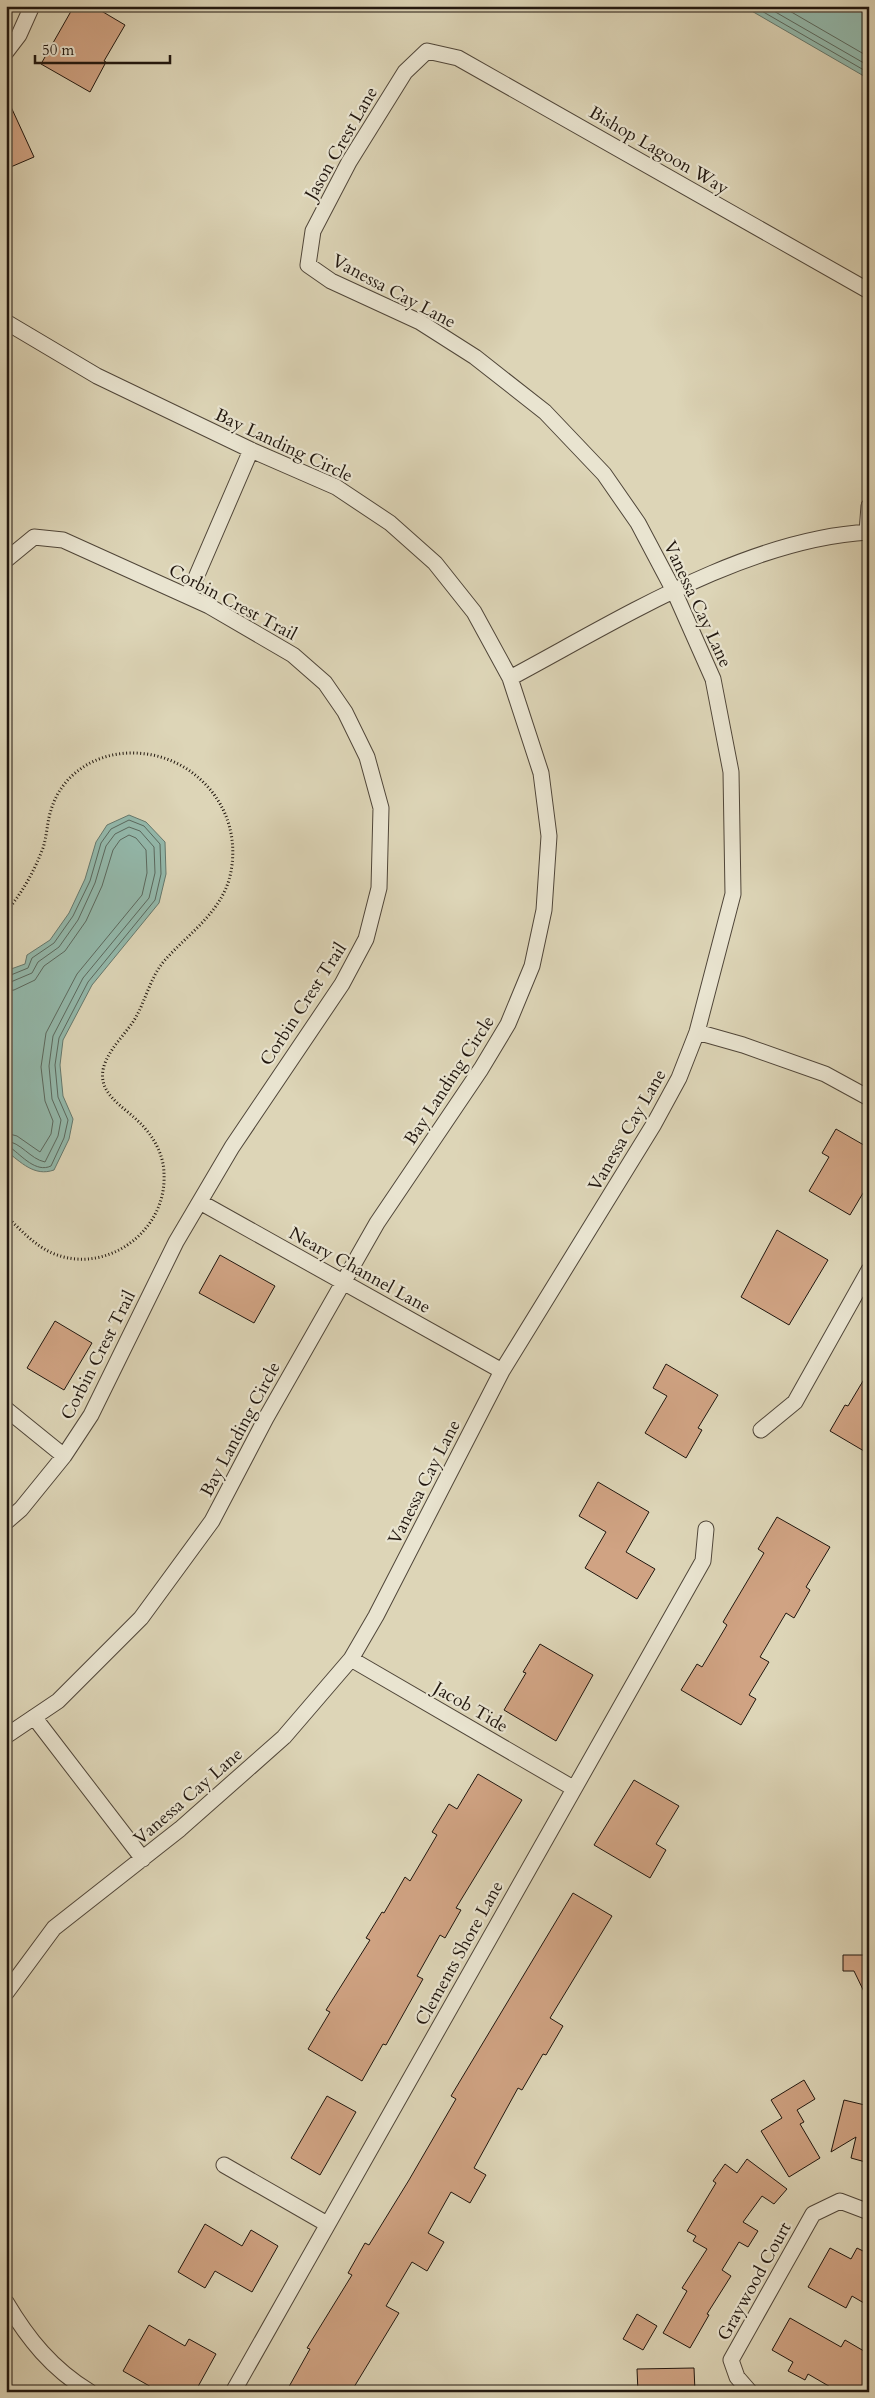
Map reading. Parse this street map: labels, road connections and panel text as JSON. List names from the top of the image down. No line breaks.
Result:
{"streets":{"street":["Jason Crest Lane","Bishop Lagoon Way","Vanessa Cay Lane","Bay Landing Circle","Corbin Crest Trail","Neary Channel Lane","Jacob Tide","Clements Shore Lane","Graywood Court"]},"crossings":[["Jason Crest Lane","Bishop Lagoon Way"],["Jason Crest Lane","Vanessa Cay Lane"],["Vanessa Cay Lane","Neary Channel Lane"],["Vanessa Cay Lane","Jacob Tide"],["Bay Landing Circle","Neary Channel Lane"],["Corbin Crest Trail","Neary Channel Lane"],["Jacob Tide","Clements Shore Lane"]],"scale_bar":"50 m"}
